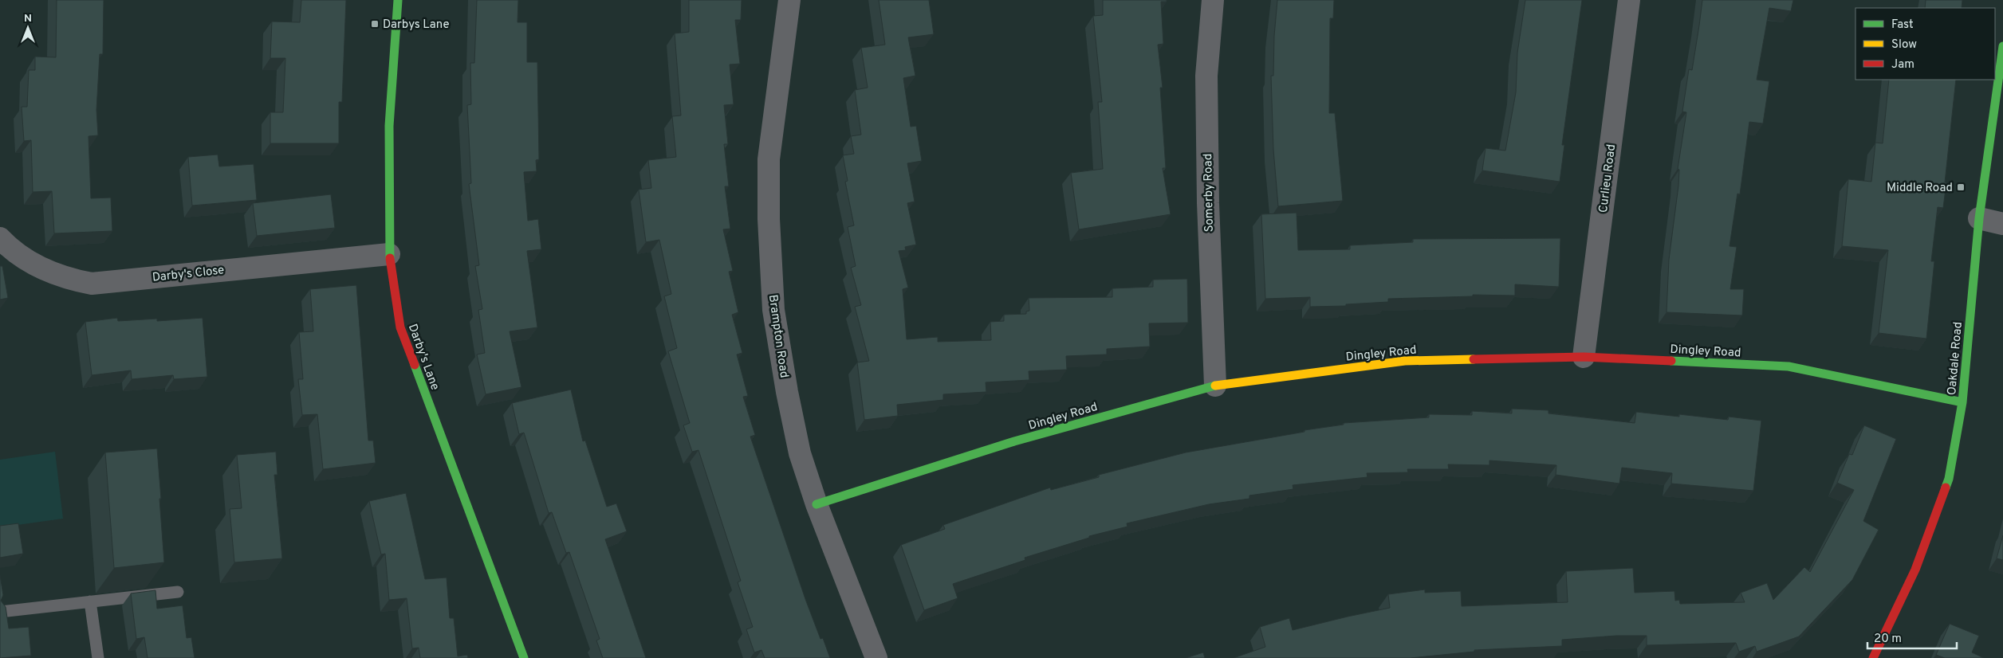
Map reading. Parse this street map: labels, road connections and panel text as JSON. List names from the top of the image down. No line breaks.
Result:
{"streets":{"street":["Curlieu Road","Somerby Road","Darby's Close","Brampton Road","Dingley Road","Darby's Lane","Oakdale Road"]},"crossings":[["Curlieu Road","Dingley Road"],["Somerby Road","Dingley Road"],["Darby's Close","Darby's Lane"],["Brampton Road","Dingley Road"],["Dingley Road","Oakdale Road"]],"places":{"transit":["Darbys Lane","Middle Road"]},"legend":["Fast","Slow","Jam"],"scale_bar":"20 m","north":"top"}
